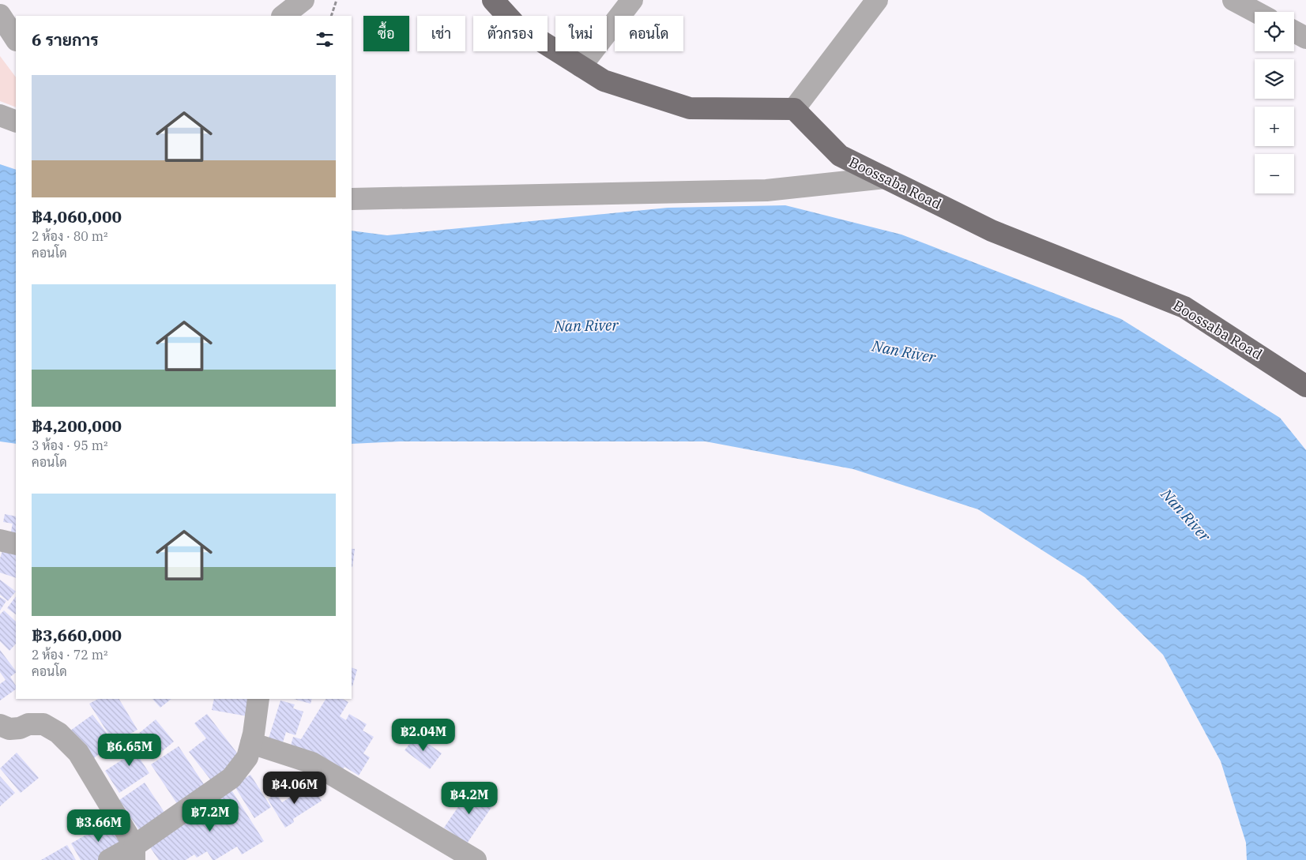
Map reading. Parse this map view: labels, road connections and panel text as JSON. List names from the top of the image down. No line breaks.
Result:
{"streets":{"main road":["Boossaba Road"]},"water":["Nan River"],"page":{"map_buttons":["+","−"],"chip":["ซื้อ","เช่า","ตัวกรอง","ใหม่","คอนโด"],"heading":"6 รายการ","list":[{"name":"฿4,060,000","note":"2 ห้อง · 80 m² · คอนโด"},{"name":"฿4,200,000","note":"3 ห้อง · 95 m² · คอนโด"},{"name":"฿3,660,000","note":"2 ห้อง · 72 m² · คอนโด"}],"price":["฿2.04M","฿6.65M","฿4.06M","฿4.2M","฿7.2M","฿3.66M"]}}
